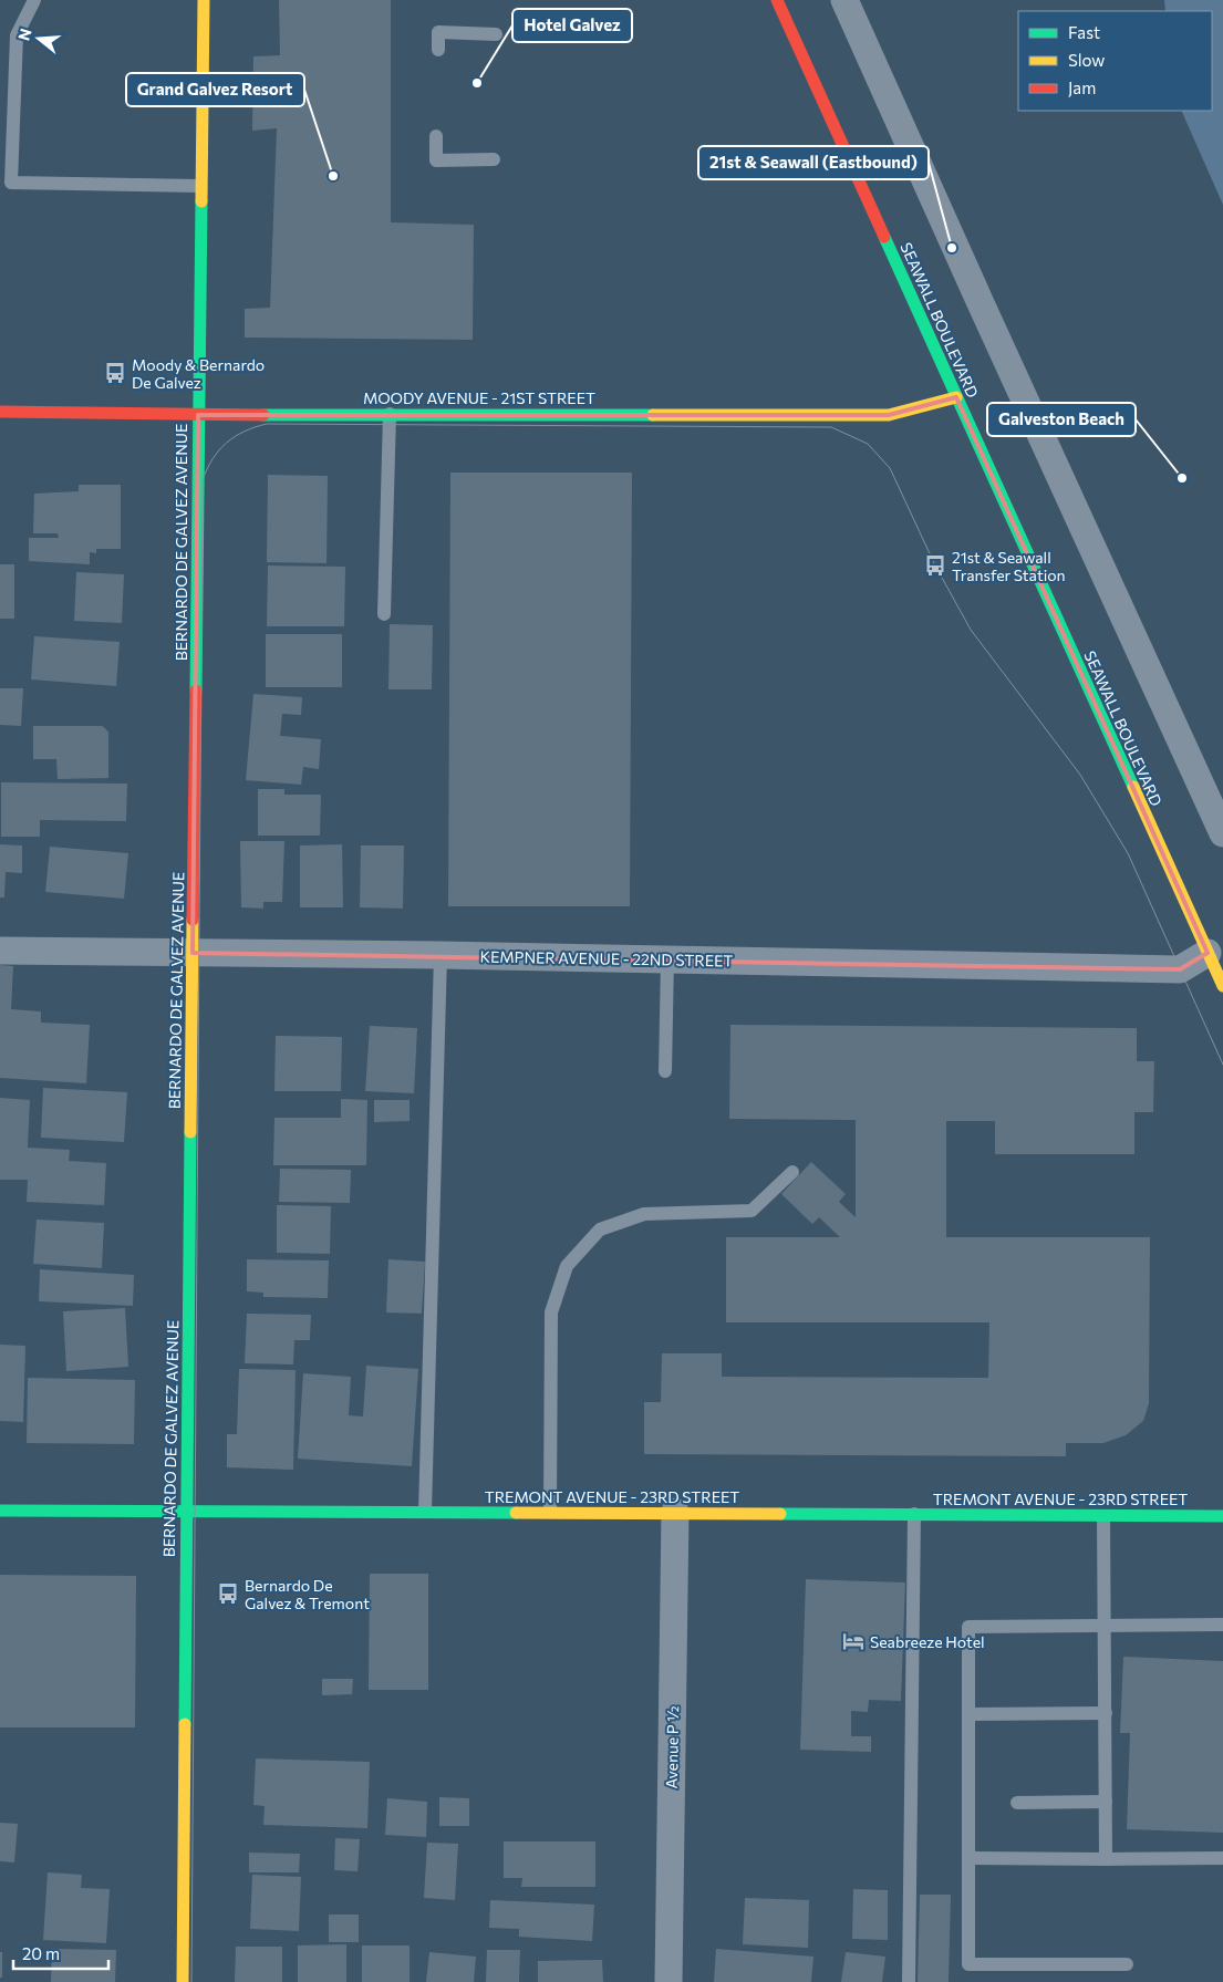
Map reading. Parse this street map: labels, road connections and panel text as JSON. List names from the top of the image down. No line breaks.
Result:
{"streets":{"main road":["SEAWALL BOULEVARD","MOODY AVENUE - 21ST STREET","BERNARDO DE GALVEZ AVENUE","TREMONT AVENUE - 23RD STREET"],"street":["KEMPNER AVENUE - 22ND STREET","Avenue P ½"]},"crossings":[["SEAWALL BOULEVARD","MOODY AVENUE - 21ST STREET"],["SEAWALL BOULEVARD","KEMPNER AVENUE - 22ND STREET"],["MOODY AVENUE - 21ST STREET","BERNARDO DE GALVEZ AVENUE"],["BERNARDO DE GALVEZ AVENUE","KEMPNER AVENUE - 22ND STREET"],["BERNARDO DE GALVEZ AVENUE","TREMONT AVENUE - 23RD STREET"],["TREMONT AVENUE - 23RD STREET","Avenue P ½"]],"places":{"other":["Hotel Galvez","Grand Galvez Resort","21st & Seawall (Eastbound)","Galveston Beach"],"bus stop":["Moody & Bernardo De Galvez","21st & Seawall Transfer Station","Bernardo De Galvez & Tremont"],"hotel":["Seabreeze Hotel"]},"legend":["Fast","Slow","Jam"],"scale_bar":"20 m","north":"left"}
